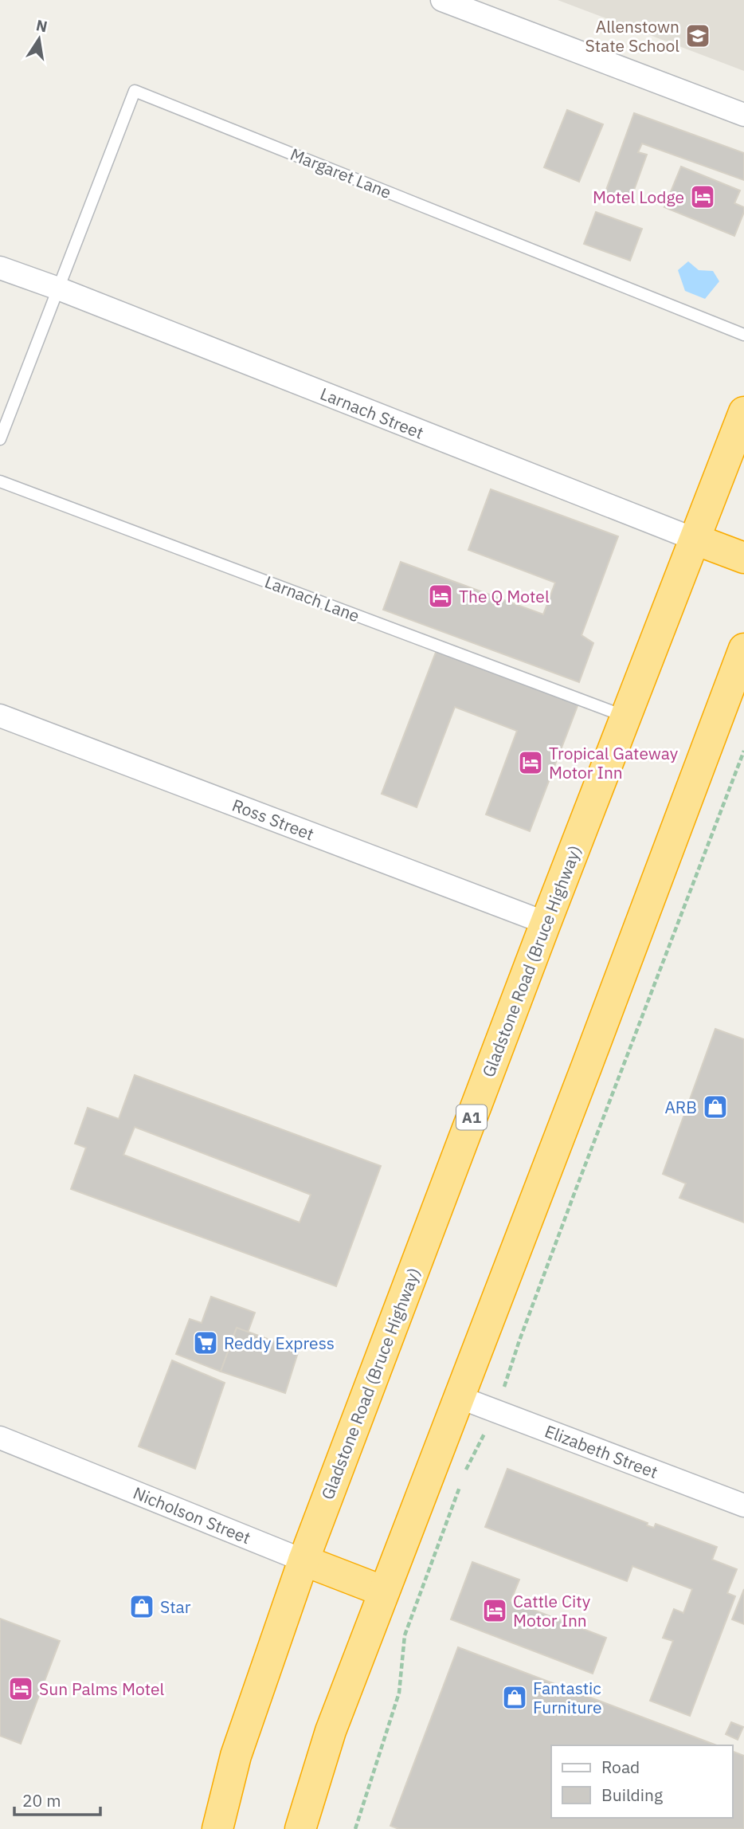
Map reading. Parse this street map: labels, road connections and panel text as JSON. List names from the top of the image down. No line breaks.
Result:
{"streets":{"highway":["Larnach Street","Gladstone Road (Bruce Highway)","A1","Nicholson Street"],"street":["Ross Street","Elizabeth Street"],"lane":["Margaret Lane","Larnach Lane"]},"crossings":[["Margaret Lane","Larnach Street"],["Larnach Street","Gladstone Road (Bruce Highway)"],["Larnach Lane","Gladstone Road (Bruce Highway)"],["Ross Street","Gladstone Road (Bruce Highway)"],["Gladstone Road (Bruce Highway)","Nicholson Street"]],"places":{"school or university":["Allenstown State School"],"hotel":["Motel Lodge","The Q Motel","Tropical Gateway Motor Inn","Cattle City Motor Inn","Sun Palms Motel"],"shop":["ARB","Star","Fantastic Furniture"],"supermarket":["Reddy Express"]},"legend":["Road","Building"],"scale_bar":"20 m","north":"top"}
